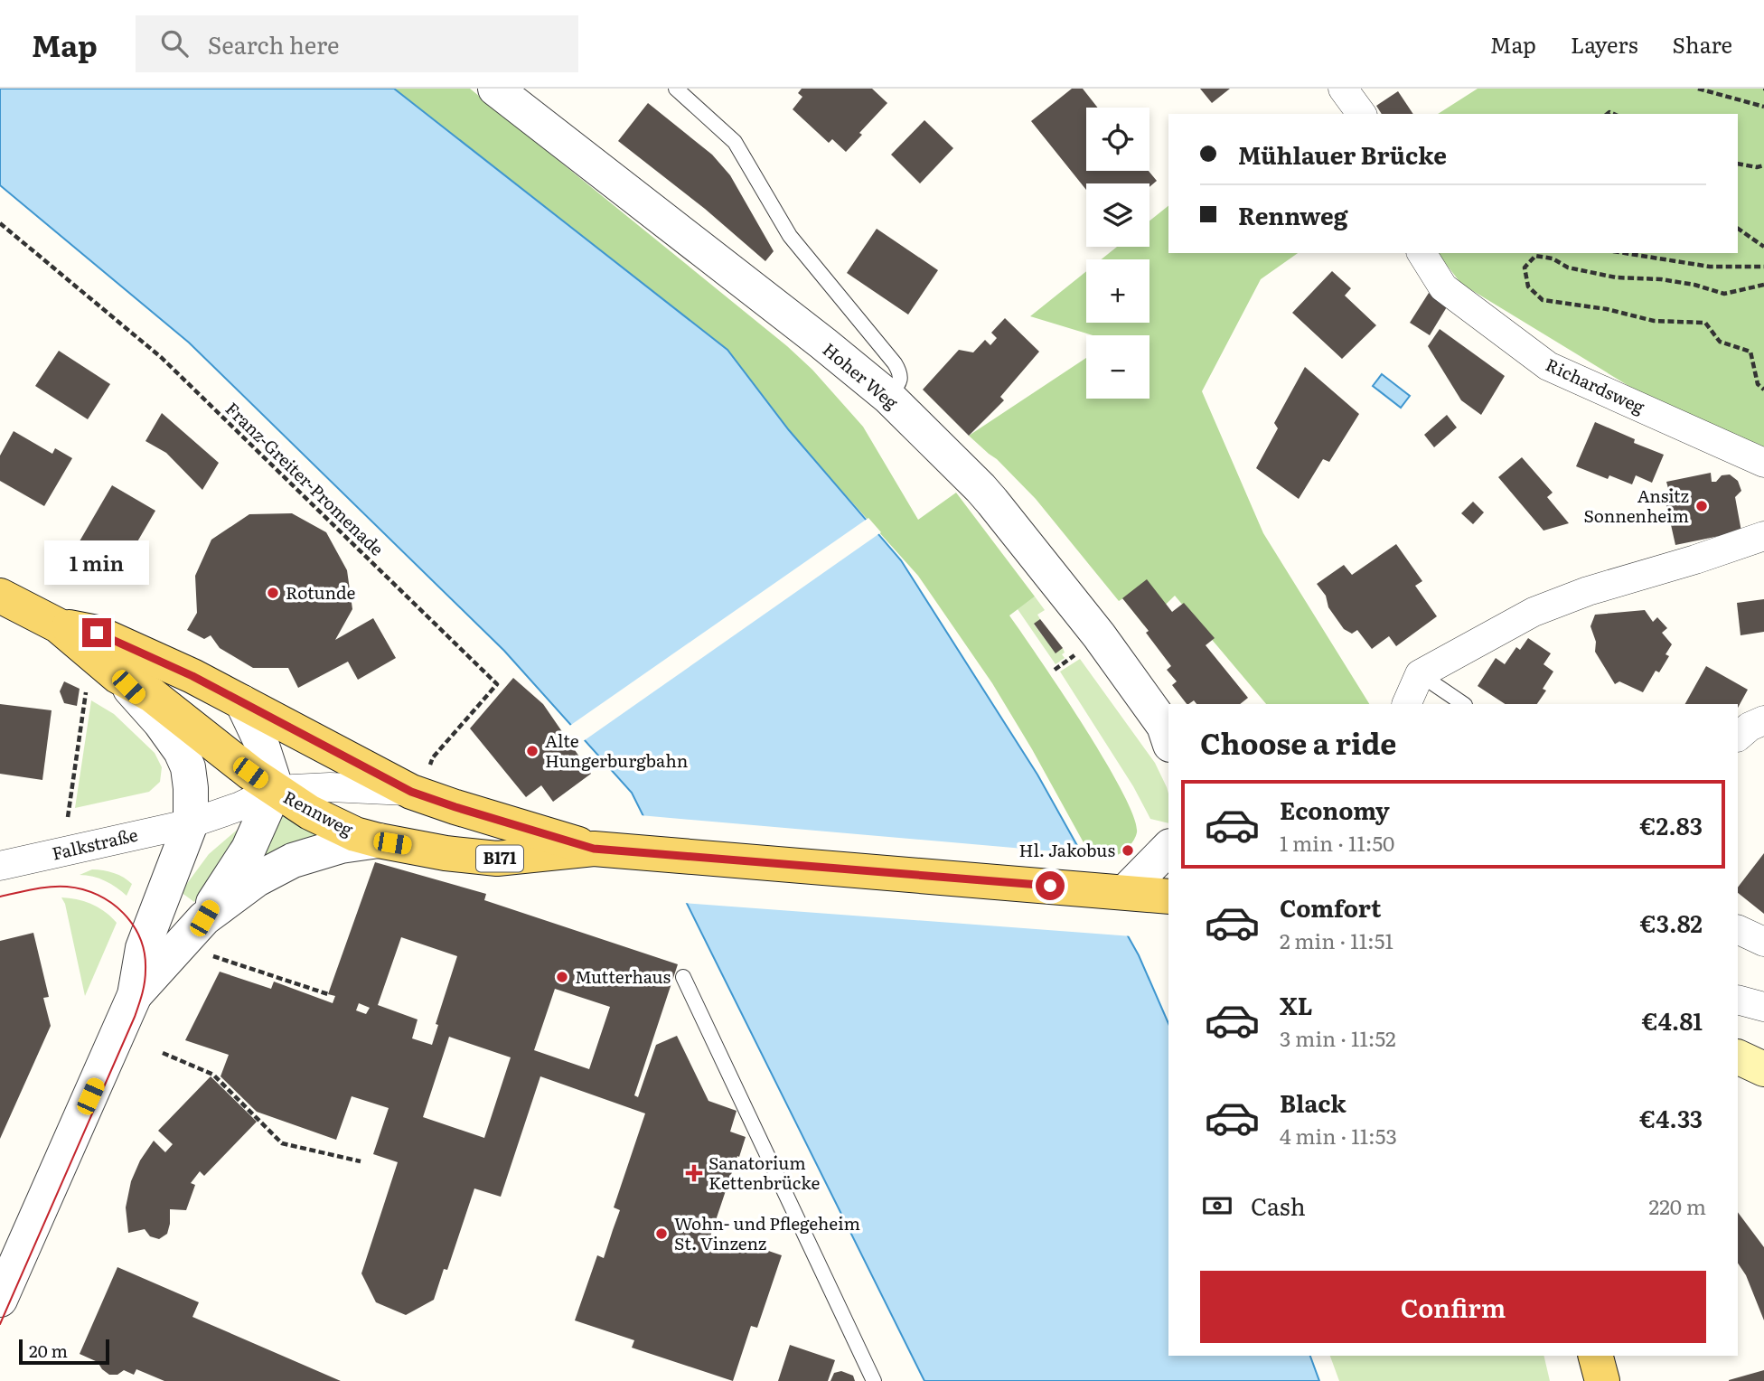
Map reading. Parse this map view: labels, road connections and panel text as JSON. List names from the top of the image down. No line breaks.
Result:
{"streets":{"main road":["Rennweg","B171"],"street":["Hoher Weg","Richardsweg","Falkstraße"],"path":["Franz-Greiter-Promenade"]},"crossings":[["Franz-Greiter-Promenade","Rennweg"],["Rennweg","Falkstraße"],["Rennweg","B171"]],"places":{"other":["Ansitz Sonnenheim","Rotunde","Alte Hungerburgbahn","Hl. Jakobus","Mutterhaus","Wohn- und Pflegeheim St. Vinzenz"],"health":["Sanatorium Kettenbrücke"]},"scale_bar":"20 m","page":{"header":"Map","search":"Search here","nav":["Map","Layers","Share"],"map_buttons":["+","−"],"banner":["Mühlauer Brücke","Rennweg"],"bubble":"1 min","heading":"Choose a ride","list":[{"name":"Economy","note":"1 min · 11:50","value":"€2.83"},{"name":"Comfort","note":"2 min · 11:51","value":"€3.82"},{"name":"XL","note":"3 min · 11:52","value":"€4.81"},{"name":"Black","note":"4 min · 11:53","value":"€4.33"}],"pay":["Cash","220 m"],"buttons":"Confirm","scale":"20 m"}}
